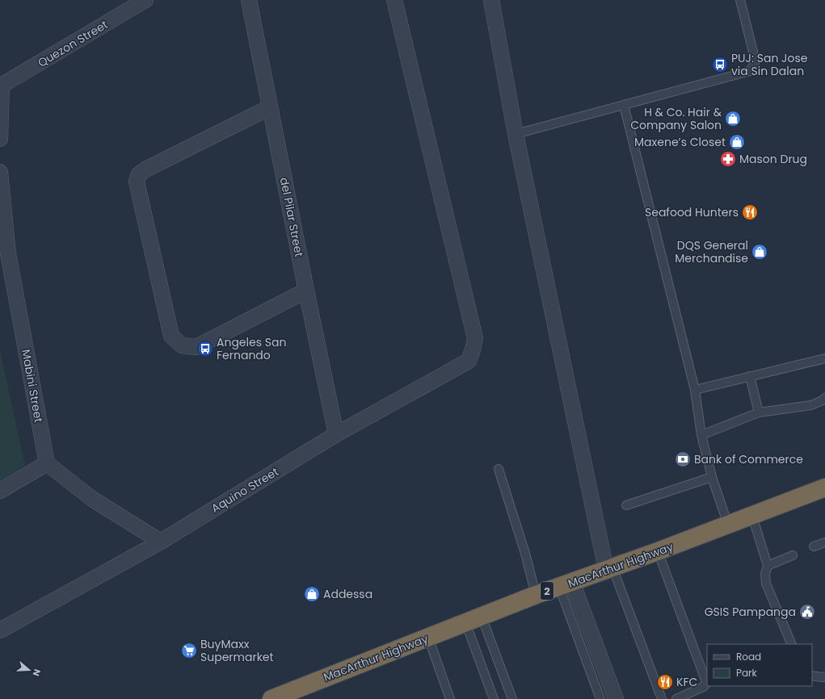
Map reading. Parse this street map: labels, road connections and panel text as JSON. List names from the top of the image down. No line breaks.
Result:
{"streets":{"highway":["MacArthur Highway","2"],"street":["Quezon Street","del Pilar Street","Mabini Street","Aquino Street"]},"crossings":[["del Pilar Street","Aquino Street"]],"places":{"bus stop":["PUJ: San Jose via Sin Dalan","Angeles San Fernando"],"shop":["H & Co. Hair & Company Salon","Maxene’s Closet","DQS General Merchandise","Addessa"],"pharmacy":["Mason Drug"],"restaurant":["Seafood Hunters","KFC"],"bank":["Bank of Commerce"],"public building":["GSIS Pampanga"],"supermarket":["BuyMaxx Supermarket"]},"legend":["Road","Park"],"north":"right"}
